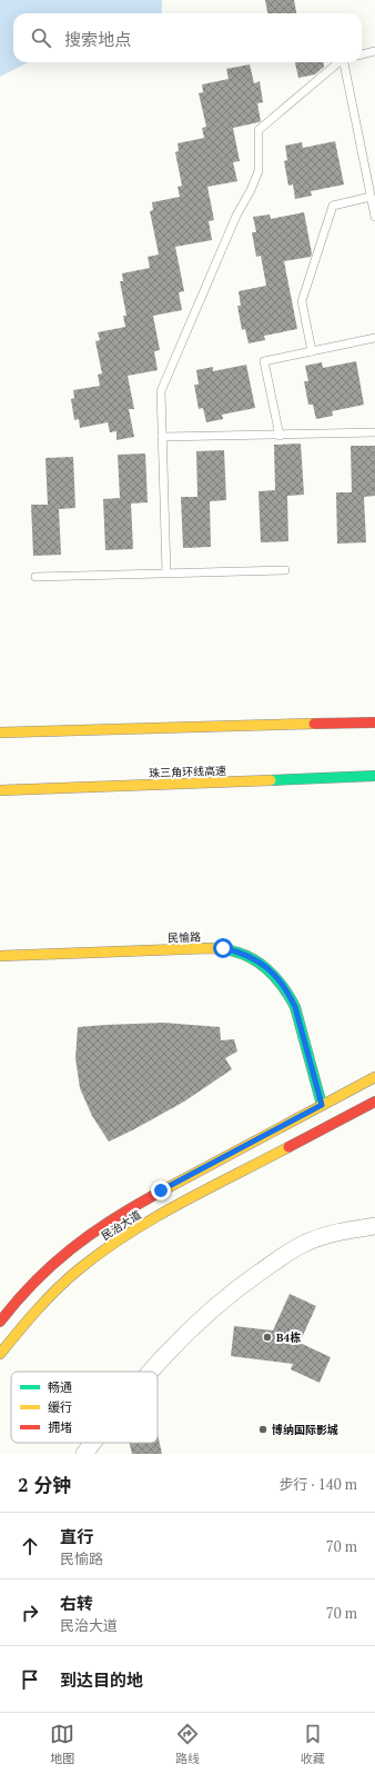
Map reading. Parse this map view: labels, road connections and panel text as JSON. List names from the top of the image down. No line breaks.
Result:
{"streets":{"main road":["珠三角环线高速","民愉路","民治大道"]},"crossings":[["民愉路","民治大道"]],"places":["B4栋","博纳国际影城"],"legend":["畅通","缓行","拥堵"],"page":{"search":"搜索地点","heading":["2 分钟","步行 · 140 m"],"list":[["直行","民愉路","70 m"],["右转","民治大道","70 m"],"到达目的地"],"nav":["地图","路线","收藏"]}}
